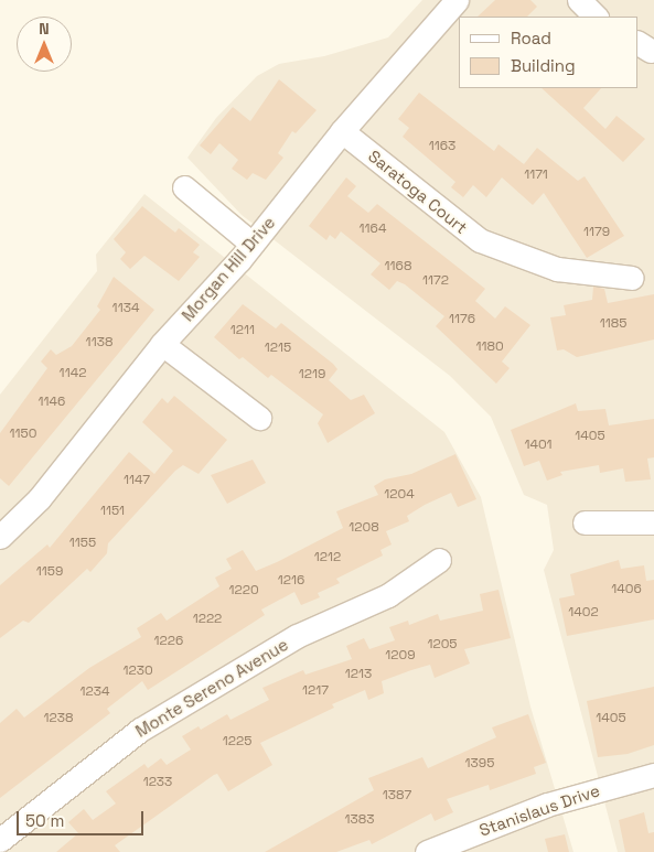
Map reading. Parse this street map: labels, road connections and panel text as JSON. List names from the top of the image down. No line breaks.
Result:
{"streets":{"street":["Saratoga Court","Morgan Hill Drive","Monte Sereno Avenue","Stanislaus Drive"]},"crossings":[["Saratoga Court","Morgan Hill Drive"]],"house_numbers":["1163","1171","1164","1179","1168","1172","1134","1176","1185","1211","1138","1180","1215","1142","1219","1146","1150","1405","1401","1147","1204","1151","1208","1155","1212","1159","1216","1406","1220","1402","1222","1226","1205","1209","1230","1213","1217","1234","1238","1405","1225","1395","1233","1387","1383"],"legend":["Road","Building"],"scale_bar":"50 m","north":"top"}
